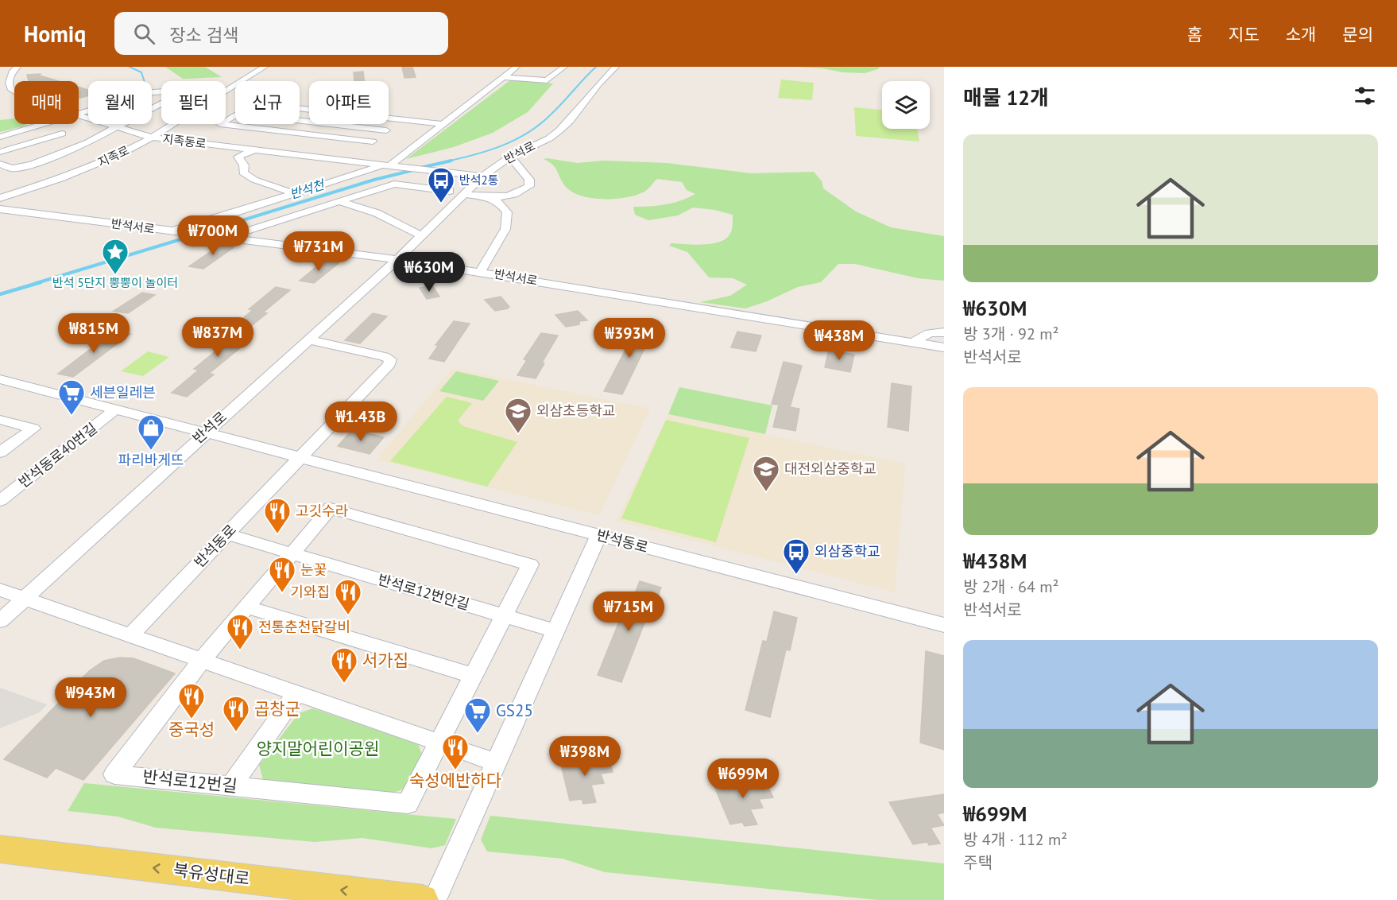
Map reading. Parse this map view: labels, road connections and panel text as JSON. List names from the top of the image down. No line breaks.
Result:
{"streets":{"main road":["북유성대로"],"street":["지족동로","반석로","지족로","반석서로","반석동로40번길","반석동로","반석로12번안길","반석로12번길"]},"crossings":[["지족동로","반석로"],["지족동로","지족로"],["반석로","반석서로"],["반석로","반석동로"],["반석동로40번길","반석동로"],["반석동로","반석로12번안길"]],"one_way":["북유성대로"],"water":["반석천"],"parks":["양지말어린이공원"],"places":{"bus stop":["반석2통","외삼중학교"],"place":["반석 5단지 뿡뿡이 놀이터"],"supermarket":["세븐일레븐","GS25"],"school or university":["외삼초등학교","대전외삼중학교"],"shop":["파리바게뜨"],"restaurant":["고깃수라","눈꽃","기와집","전통춘천닭갈비","서가집","중국성","곱창군","숙성에반하다"]},"page":{"header":"Homiq","search":"장소 검색","nav":["홈","지도","소개","문의"],"heading":"매물 12개","chip":["매매","월세","필터","신규","아파트"],"list":[{"name":"₩630M","note":"방 3개 · 92 m² · 반석서로"},{"name":"₩438M","note":"방 2개 · 64 m² · 반석서로"},{"name":"₩699M","note":"방 4개 · 112 m² · 주택"}],"price":["₩700M","₩731M","₩630M","₩815M","₩837M","₩393M","₩438M","₩1.43B","₩715M","₩943M","₩398M","₩699M"]}}
